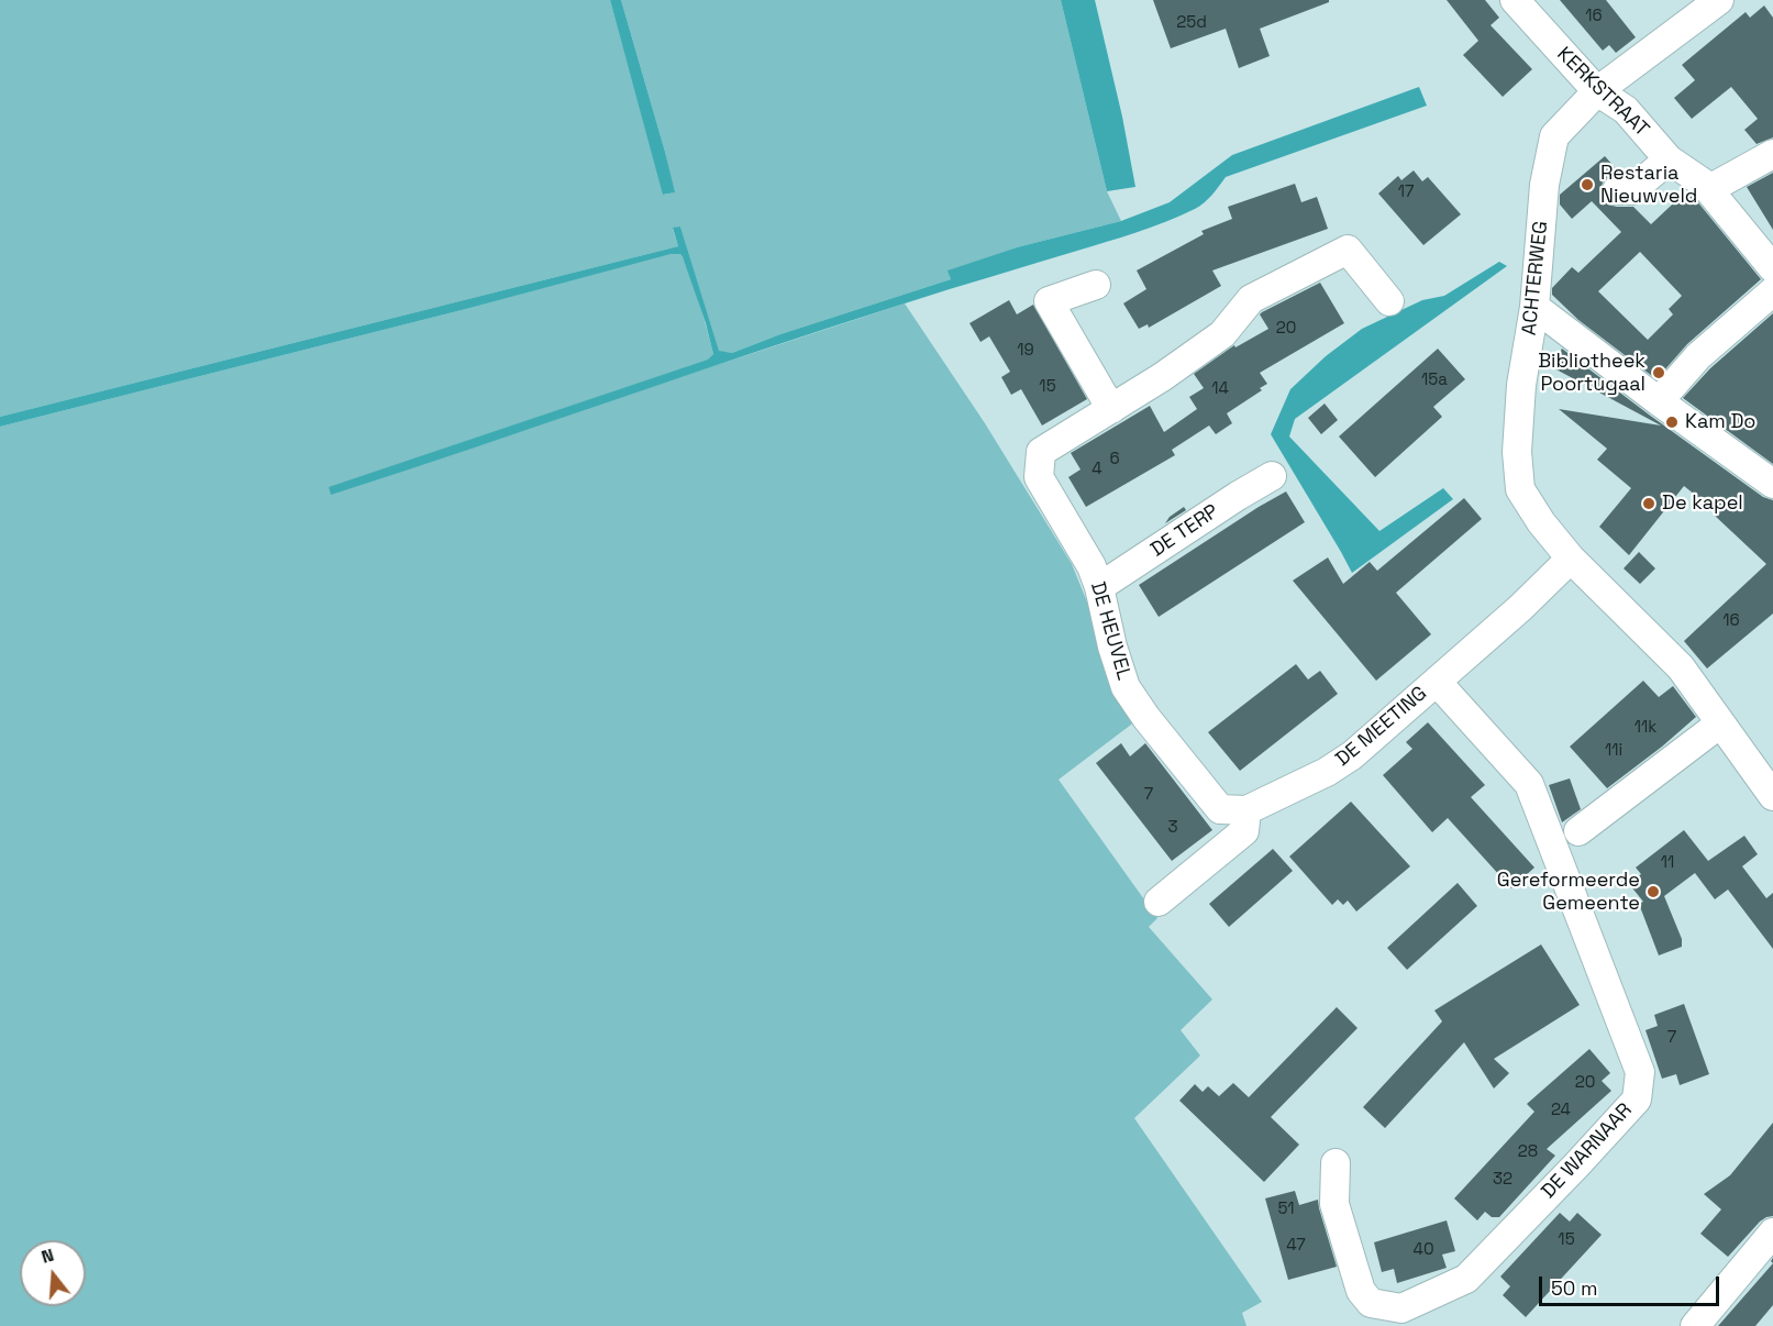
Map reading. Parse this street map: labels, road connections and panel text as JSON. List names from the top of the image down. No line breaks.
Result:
{"streets":{"street":["KERKSTRAAT","ACHTERWEG","DE TERP","DE HEUVEL","DE MEETING","DE WARNAAR"]},"crossings":[["KERKSTRAAT","ACHTERWEG"],["ACHTERWEG","DE MEETING"],["DE TERP","DE HEUVEL"],["DE HEUVEL","DE MEETING"],["DE MEETING","DE WARNAAR"]],"places":["Restaria Nieuwveld","Bibliotheek Poortugaal","Kam Do","De kapel","Gereformeerde Gemeente"],"house_numbers":["16","25d","17","20","19","15a","15","14","6","4","16","11k","11i","7","3","11","7","20","24","28","32","51","15","47","40"],"scale_bar":"50 m","north":"top"}
